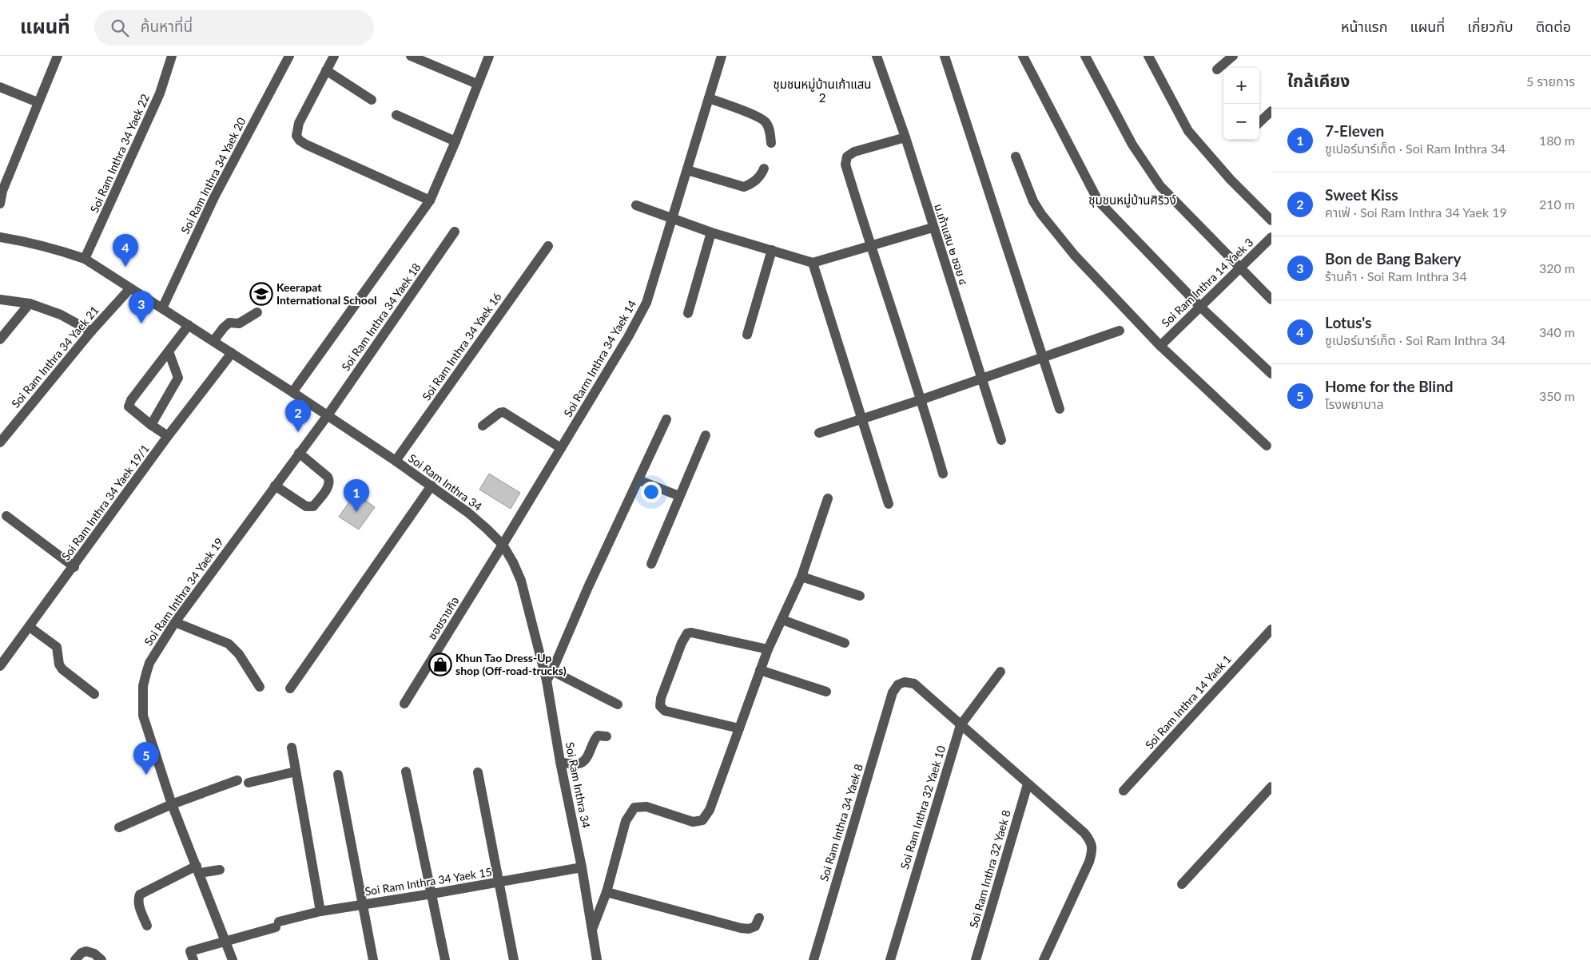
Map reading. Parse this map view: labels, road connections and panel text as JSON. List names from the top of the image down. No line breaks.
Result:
{"streets":{"street":["Soi Ram Inthra 34 Yaek 22","Soi Ram Inthra 34 Yaek 20","ม.เก้าแสน ๒ ซอย ๔","Soi Ram Inthra 14 Yaek 3","Soi Ram Inthra 34 Yaek 18","Soi Ram Inthra 34 Yaek 16","Soi Ram Inthra 34 Yaek 21","Soi Rarm Inthra 34 Yaek 14","Soi Ram Inthra 34","Soi Ram Inthra 34 Yaek 19/1","Soi Ram Inthra 34 Yaek 19","ซอยราชกิจ","Soi Ram Inthra 14 Yaek 1","Soi Ram Inthra 32 Yaek 10","Soi Ram Inthra 34 Yaek 8","Soi Ram Inthra 32 Yaek 8","Soi Ram Inthra 34 Yaek 15"]},"crossings":[["Soi Ram Inthra 34 Yaek 22","Soi Ram Inthra 34"],["Soi Ram Inthra 34 Yaek 20","Soi Ram Inthra 34"],["Soi Ram Inthra 34 Yaek 18","Soi Ram Inthra 34"],["Soi Ram Inthra 34 Yaek 18","Soi Ram Inthra 34 Yaek 19"],["Soi Ram Inthra 34 Yaek 16","Soi Ram Inthra 34"],["Soi Ram Inthra 34 Yaek 21","Soi Ram Inthra 34"],["Soi Rarm Inthra 34 Yaek 14","Soi Ram Inthra 34"],["Soi Rarm Inthra 34 Yaek 14","ซอยราชกิจ"],["Soi Ram Inthra 34","Soi Ram Inthra 34 Yaek 19/1"],["Soi Ram Inthra 34","Soi Ram Inthra 34 Yaek 19"],["Soi Ram Inthra 34","ซอยราชกิจ"],["Soi Ram Inthra 34","Soi Ram Inthra 34 Yaek 15"],["Soi Ram Inthra 34 Yaek 19","Soi Ram Inthra 34 Yaek 15"],["Soi Ram Inthra 32 Yaek 10","Soi Ram Inthra 34 Yaek 8"]],"districts":["ชุมชนหมู่บ้านเก้าแสน 2","ชุมชนหมู่บ้านศิริวง์"],"places":{"school or university":["Keerapat International School"],"shop":["Khun Tao Dress-Up shop (Off-road-trucks)"]},"page":{"header":"แผนที่","search":"ค้นหาที่นี่","nav":["หน้าแรก","แผนที่","เกี่ยวกับ","ติดต่อ"],"heading":["ใกล้เคียง","5 รายการ"],"map_buttons":["+","−"],"list":[{"mark":"1","name":"7-Eleven","note":"ซูเปอร์มาร์เก็ต · Soi Ram Inthra 34","value":"180 m"},{"mark":"2","name":"Sweet Kiss","note":"คาเฟ่ · Soi Ram Inthra 34 Yaek 19","value":"210 m"},{"mark":"3","name":"Bon de Bang Bakery","note":"ร้านค้า · Soi Ram Inthra 34","value":"320 m"},{"mark":"4","name":"Lotus's","note":"ซูเปอร์มาร์เก็ต · Soi Ram Inthra 34","value":"340 m"},{"mark":"5","name":"Home for the Blind","note":"โรงพยาบาล","value":"350 m"}],"pins":["4","3","2","1","5"]}}
